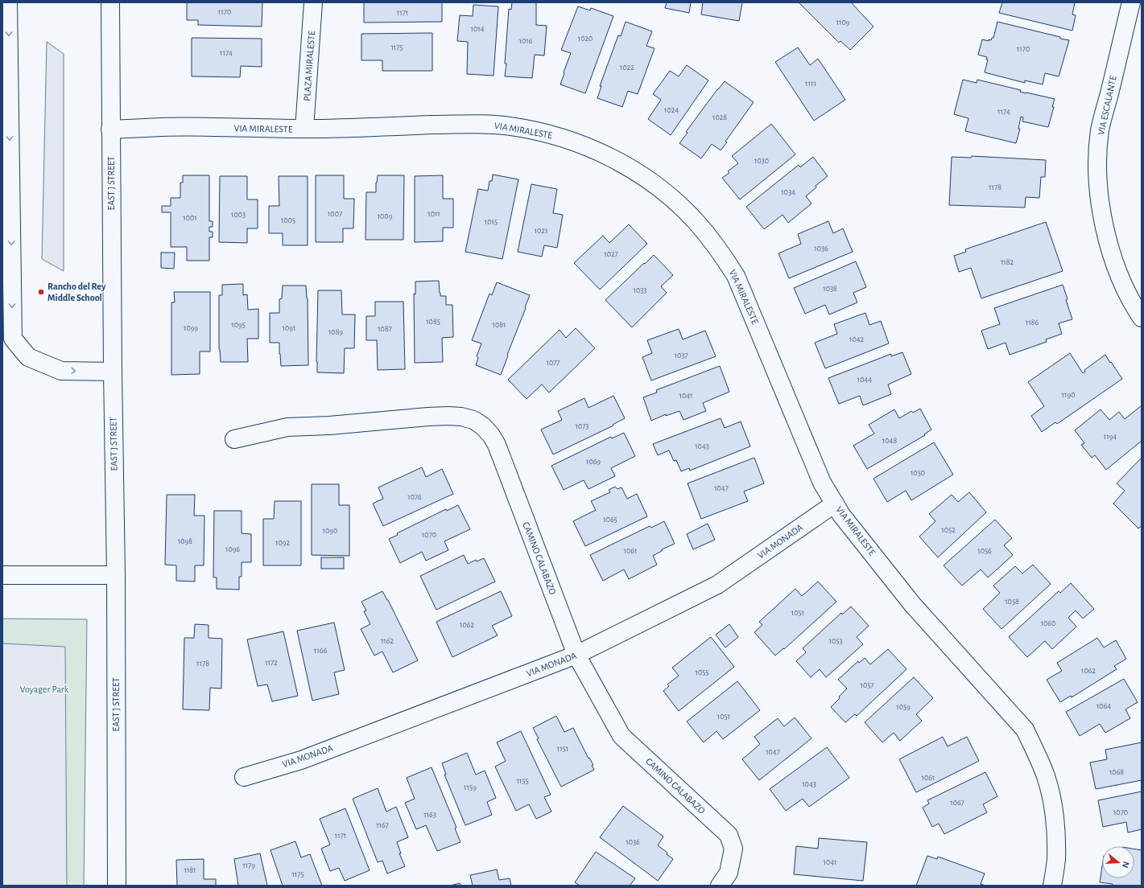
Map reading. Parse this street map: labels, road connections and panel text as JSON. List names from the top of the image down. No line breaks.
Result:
{"streets":{"street":["PLAZA MIRALESTE","VIA ESCALANTE","VIA MIRALESTE","EAST J STREET","VIA MONADA","CAMINO CALABAZO"]},"crossings":[["PLAZA MIRALESTE","VIA MIRALESTE"],["VIA MIRALESTE","EAST J STREET"],["VIA MIRALESTE","VIA MONADA"],["VIA MONADA","CAMINO CALABAZO"]],"parks":["Voyager Park"],"places":["Rancho del Rey Middle School"],"house_numbers":["1170","1171","1109","1014","1020","1016","1175","1170","1174","1022","1111","1024","1174","1028","1030","1178","1034","1007","1011","1003","1009","1001","1005","1015","1021","1036","1027","1182","1038","1033","1085","1186","1095","1081","1099","1091","1087","1089","1042","1037","1077","1044","1190","1041","1073","1194","1048","1043","1069","1050","1047","1076","1065","1052","1090","1070","1098","1092","1096","1061","1056","1058","1051","1060","1062","1162","1053","1166","1172","1178","1062","1055","1057","1064","1059","1051","1151","1047","1068","1061","1155","1043","1159","1067","1070","1163","1167","1171","1036","1041","1179","1181","1175"],"north":"right"}
